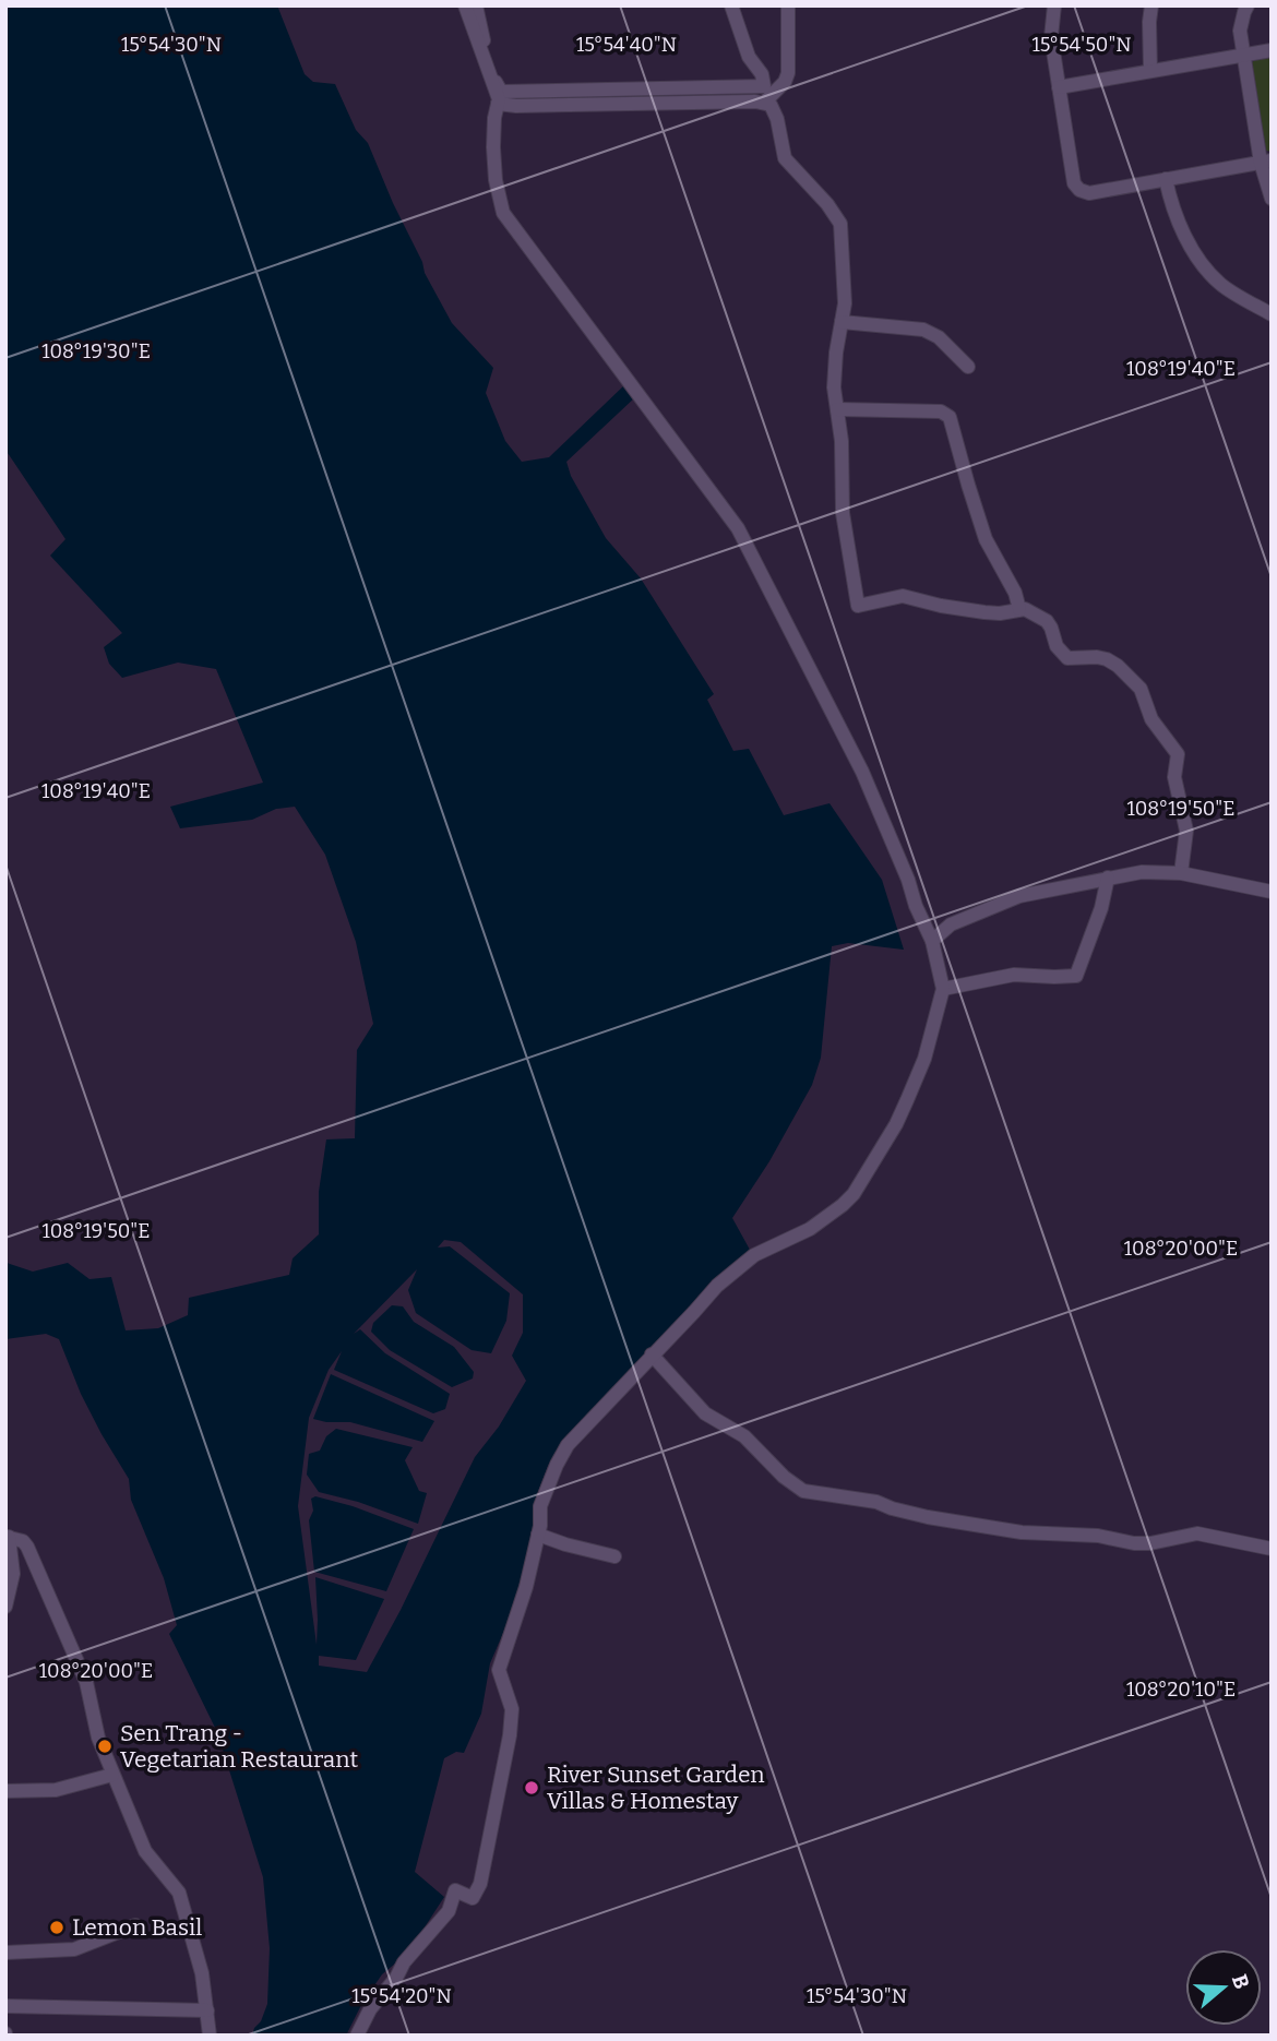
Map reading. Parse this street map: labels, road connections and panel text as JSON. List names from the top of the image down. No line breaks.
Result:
{"places":["Sen Trang - Vegetarian Restaurant","River Sunset Garden Villas & Homestay","Lemon Basil"],"north":"right","coordinates":["15°54'30\"N","15°54'40\"N","15°54'50\"N","108°19'30\"E","108°19'40\"E","108°19'50\"E","108°20'00\"E","108°20'10\"E","15°54'20\"N"]}
